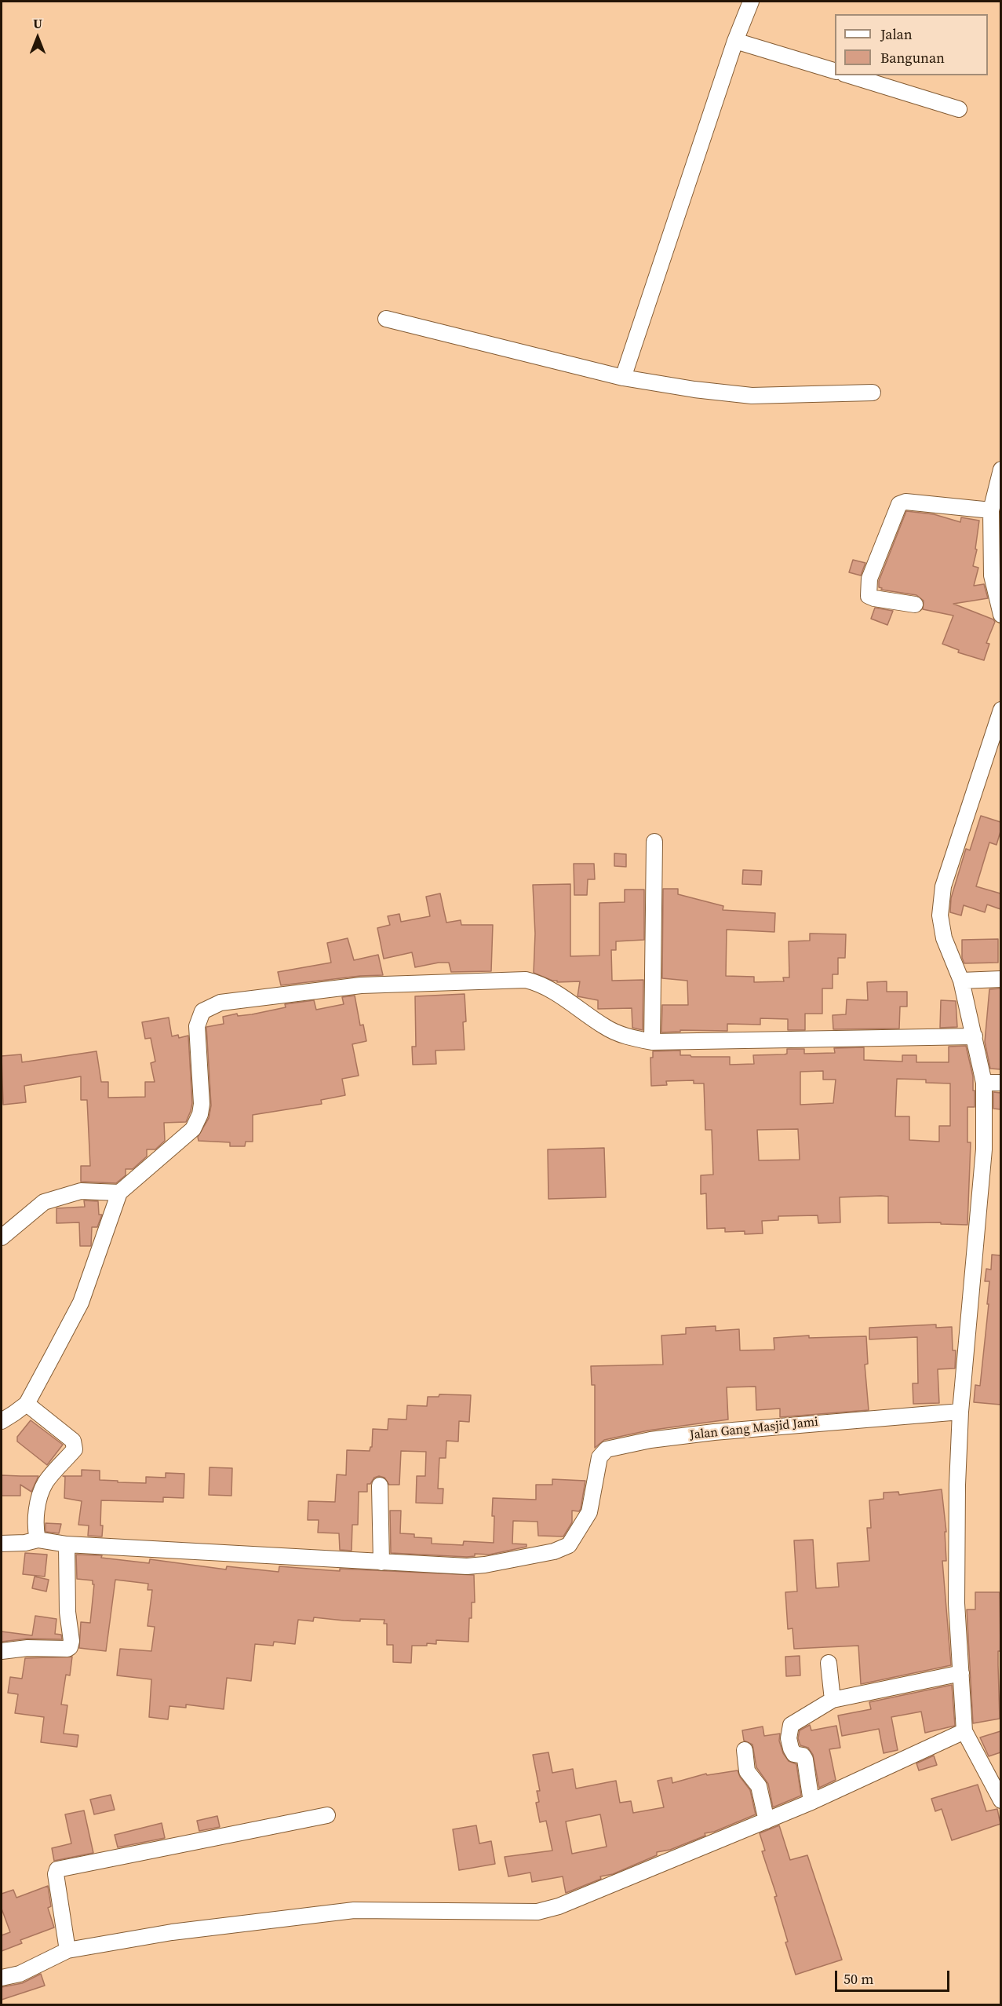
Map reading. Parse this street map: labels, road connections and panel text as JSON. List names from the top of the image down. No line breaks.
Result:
{"streets":{"street":["Jalan Gang Masjid Jami"]},"legend":["Jalan","Bangunan"],"scale_bar":"50 m","north":"top"}
